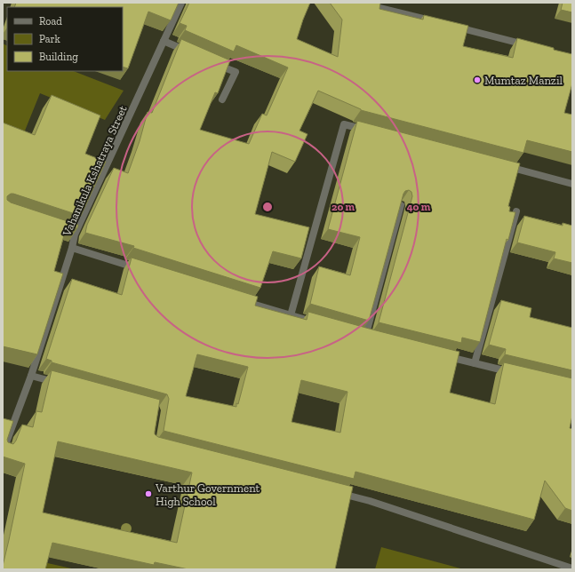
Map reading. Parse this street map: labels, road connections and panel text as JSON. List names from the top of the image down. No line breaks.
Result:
{"streets":{"street":["Vahanikula Kshatraya Street"]},"places":["Mumtaz Manzil","Varthur Government High School"],"legend":["Road","Park","Building"],"rings":["20 m","40 m"]}
